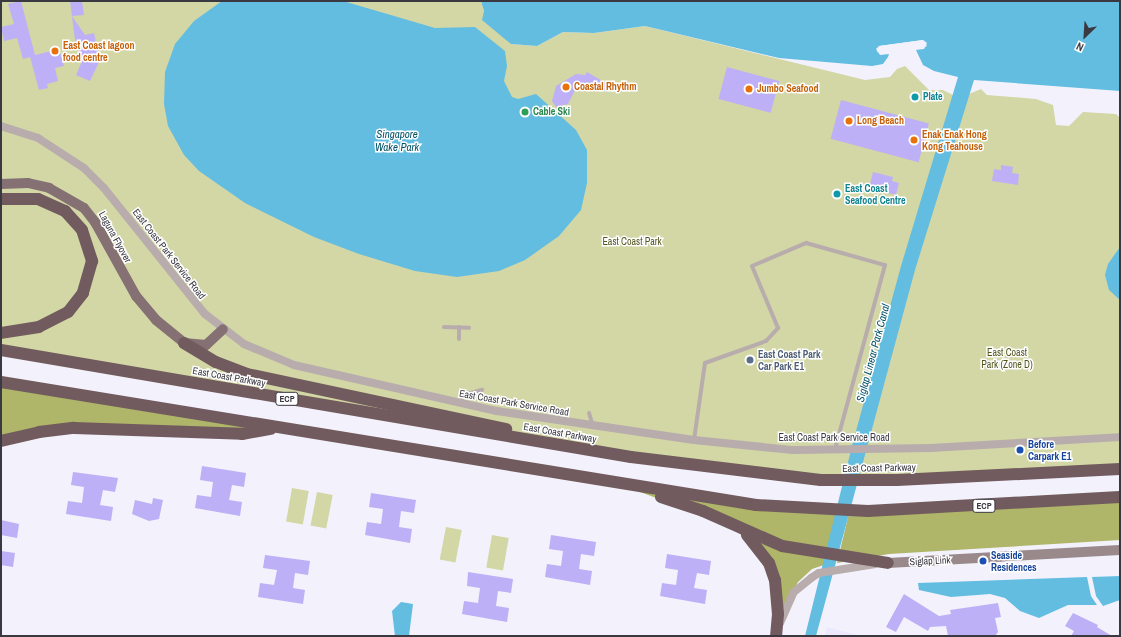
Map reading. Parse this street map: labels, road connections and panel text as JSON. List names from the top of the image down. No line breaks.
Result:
{"streets":{"highway":["East Coast Parkway","ECP"],"main road":["Laguna Flyover"],"street":["East Coast Park Service Road","Siglap Link"]},"water":["Singapore Wake Park","Siglap Linear Park Canal"],"parks":["East Coast Park","East Coast Park (Zone D)"],"places":["East Coast lagoon food centre","Coastal Rhythm","Jumbo Seafood","Plate","Cable Ski","Long Beach","Enak Enak Hong Kong Teahouse","East Coast Seafood Centre","East Coast Park Car Park E1","Before Carpark E1","Seaside Residences"],"north":"bottom left"}
